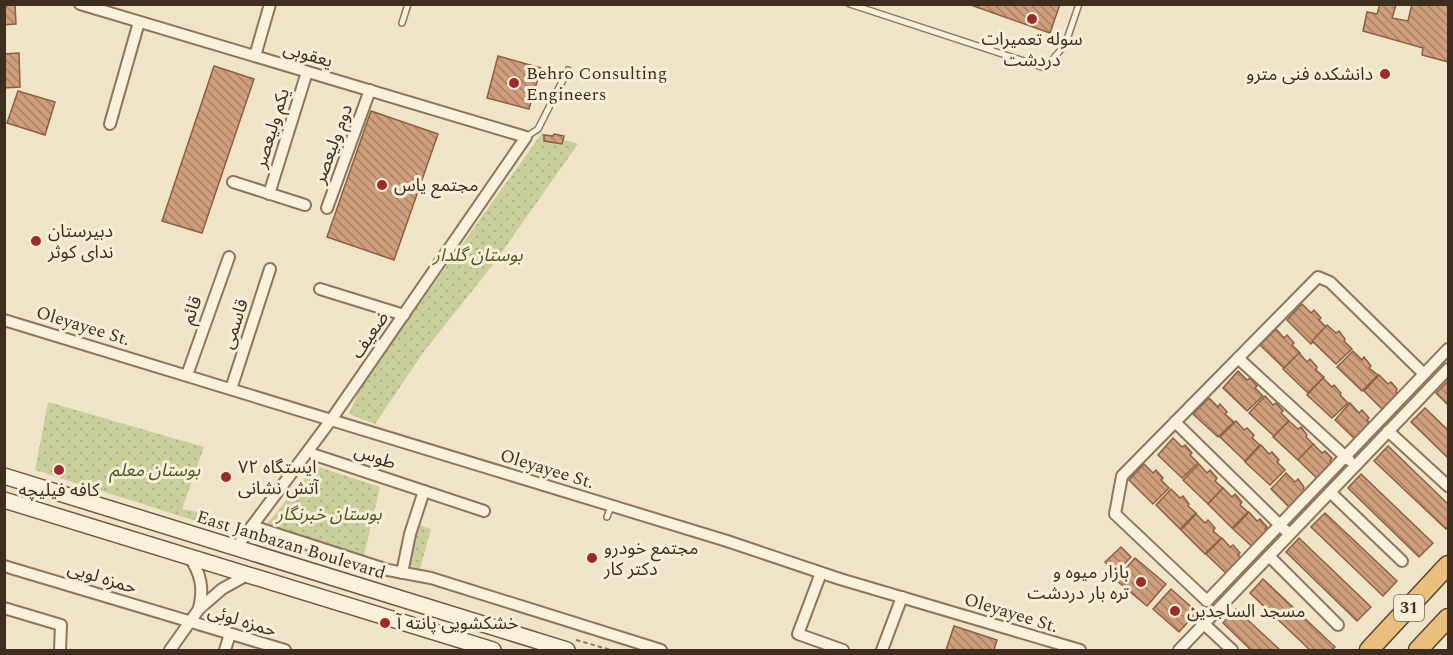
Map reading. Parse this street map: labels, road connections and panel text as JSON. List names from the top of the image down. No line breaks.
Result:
{"streets":{"highway":["31"],"main road":["East Janbazan Boulevard"],"street":["یعقوبی","یکم ولیعصر","دوم ولیعصر","قائم","قاسمی","Oleyayee St.","ضعیف","طوس","حمزه لویی","حمزه لوئی"]},"crossings":[["یعقوبی","یکم ولیعصر"],["یعقوبی","دوم ولیعصر"],["یعقوبی","ضعیف"],["قائم","Oleyayee St."],["قاسمی","Oleyayee St."],["Oleyayee St.","ضعیف"],["ضعیف","East Janbazan Boulevard"],["حمزه لویی","حمزه لوئی"]],"parks":["بوستان گلدار","بوستان معلم","بوستان خبرنگار"],"places":["سوله تعمیرات دردشت","دانشکده فنی مترو","Behro Consulting Engineers","مجتمع یاس","دبیرستان ندای کوثر","کافه فیلیچه","ایستگاه ۷۲ آتش نشانی","مجتمع خودرو دکتر کار","بازار میوه و تره بار دردشت","مسجد الساجدین","خشکشویی پانته آ"]}
